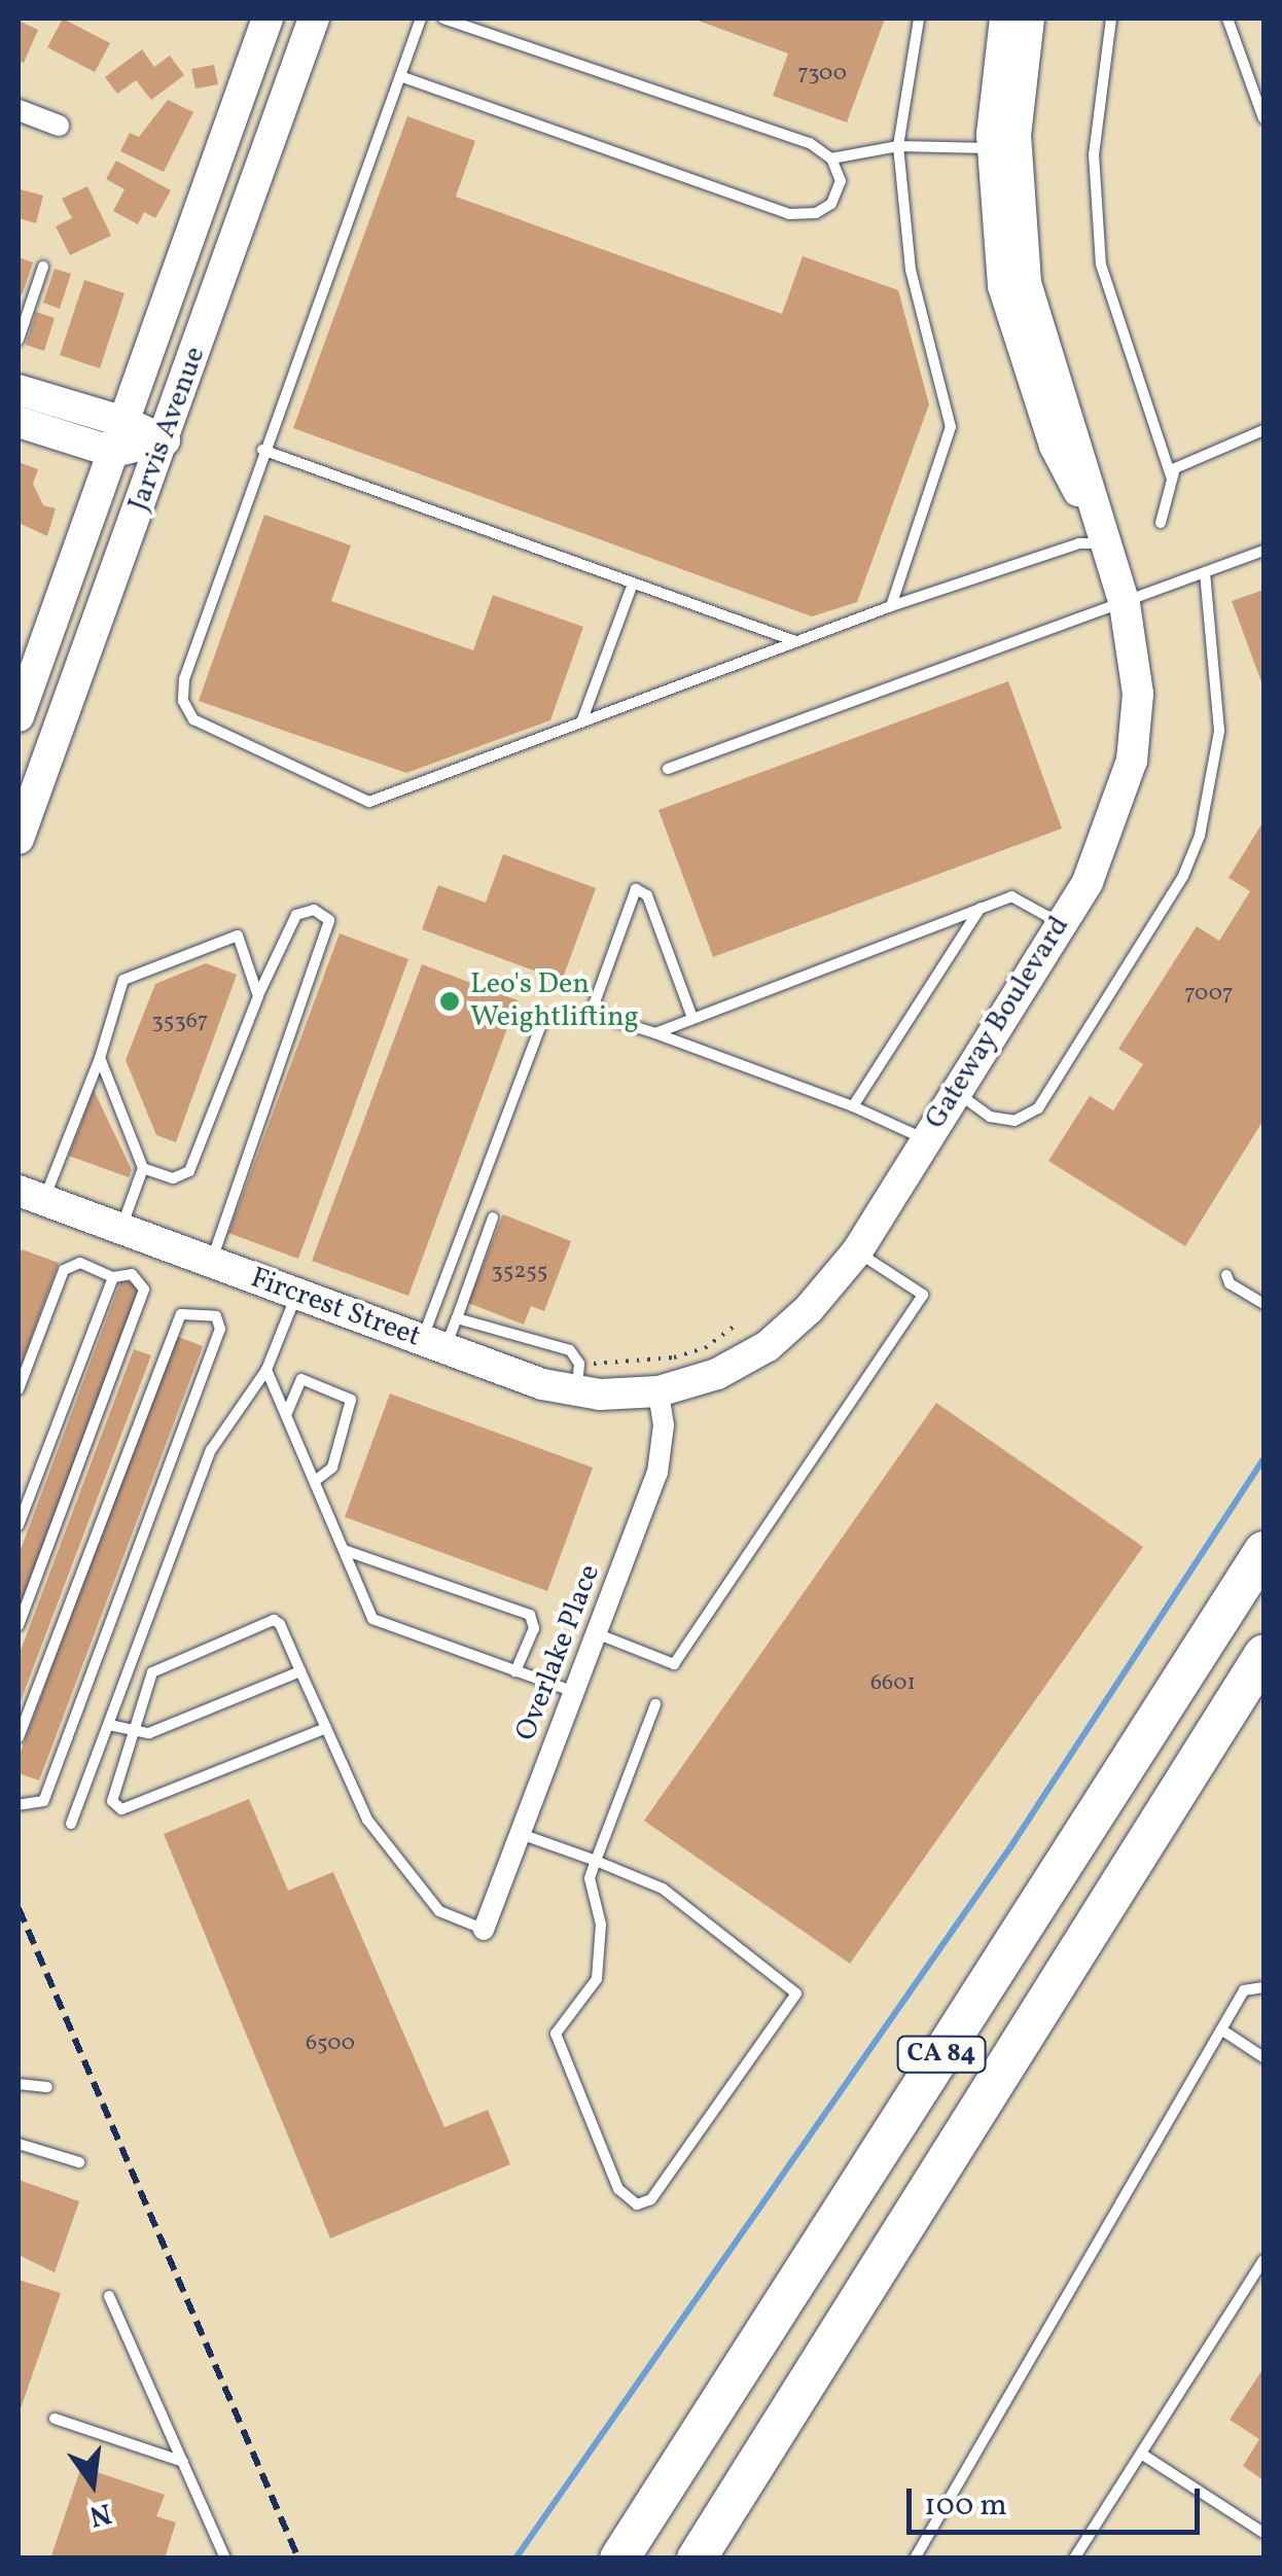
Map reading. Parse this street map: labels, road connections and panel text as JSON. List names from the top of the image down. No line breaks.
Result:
{"streets":{"highway":["CA 84"],"street":["Jarvis Avenue","Gateway Boulevard","Fircrest Street","Overlake Place"]},"crossings":[["Gateway Boulevard","Fircrest Street"],["Gateway Boulevard","Overlake Place"],["Fircrest Street","Overlake Place"]],"places":["Leo's Den Weightlifting"],"house_numbers":["7300","7007","35367","35255","6601","6500"],"scale_bar":"100 m","north":"bottom"}
